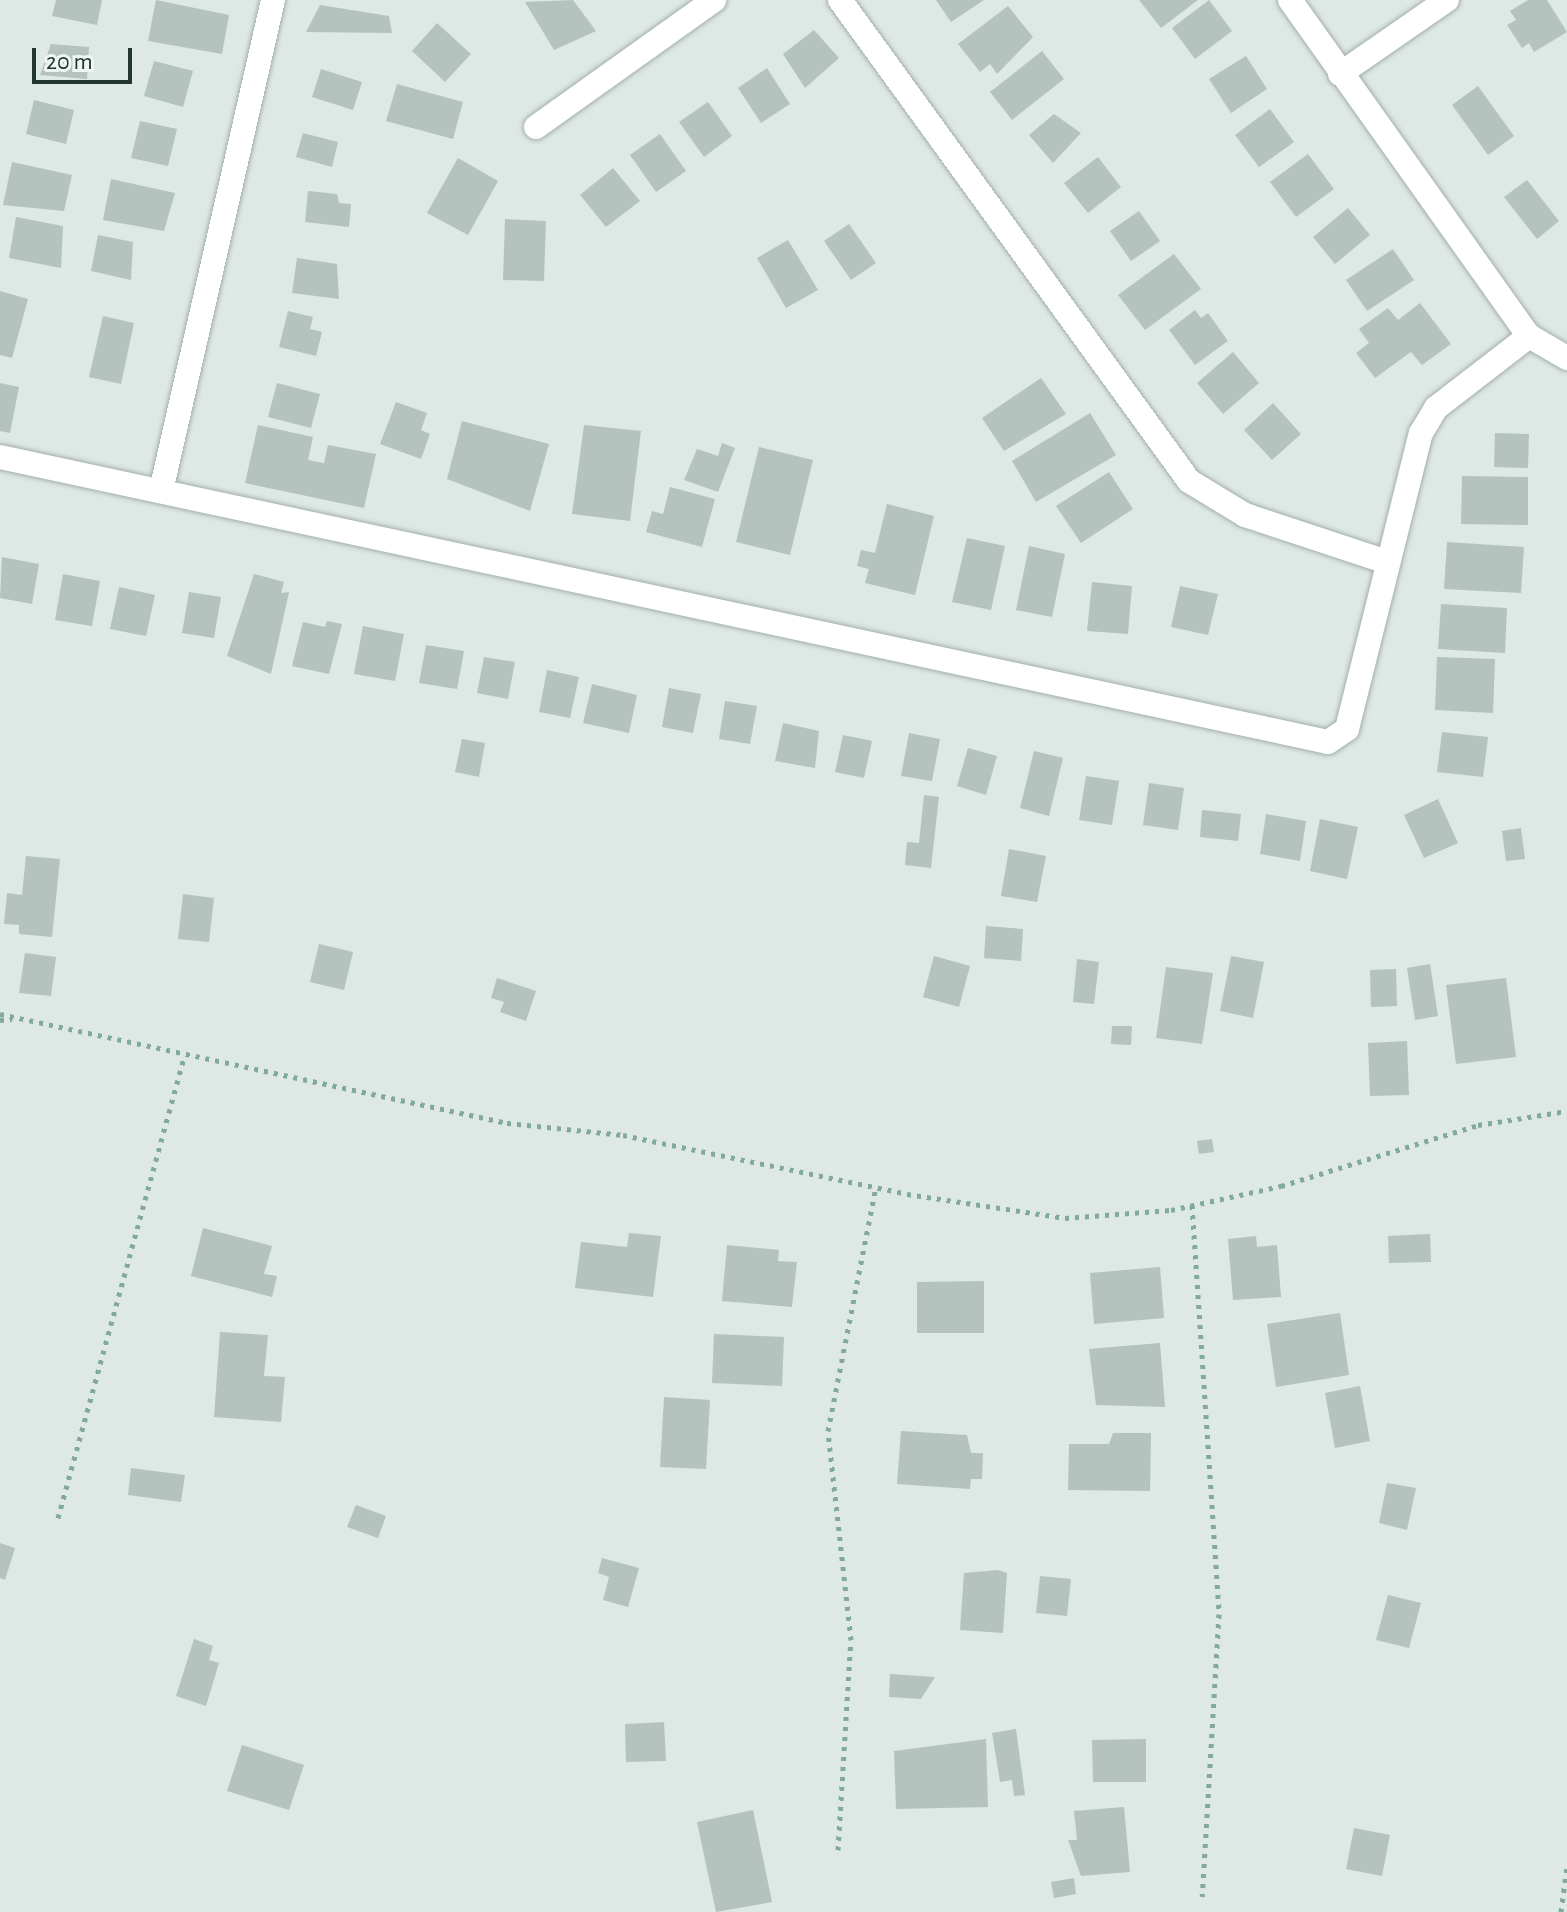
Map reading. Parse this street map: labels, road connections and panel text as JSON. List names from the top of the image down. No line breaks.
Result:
{"scale_bar":"20 m"}
